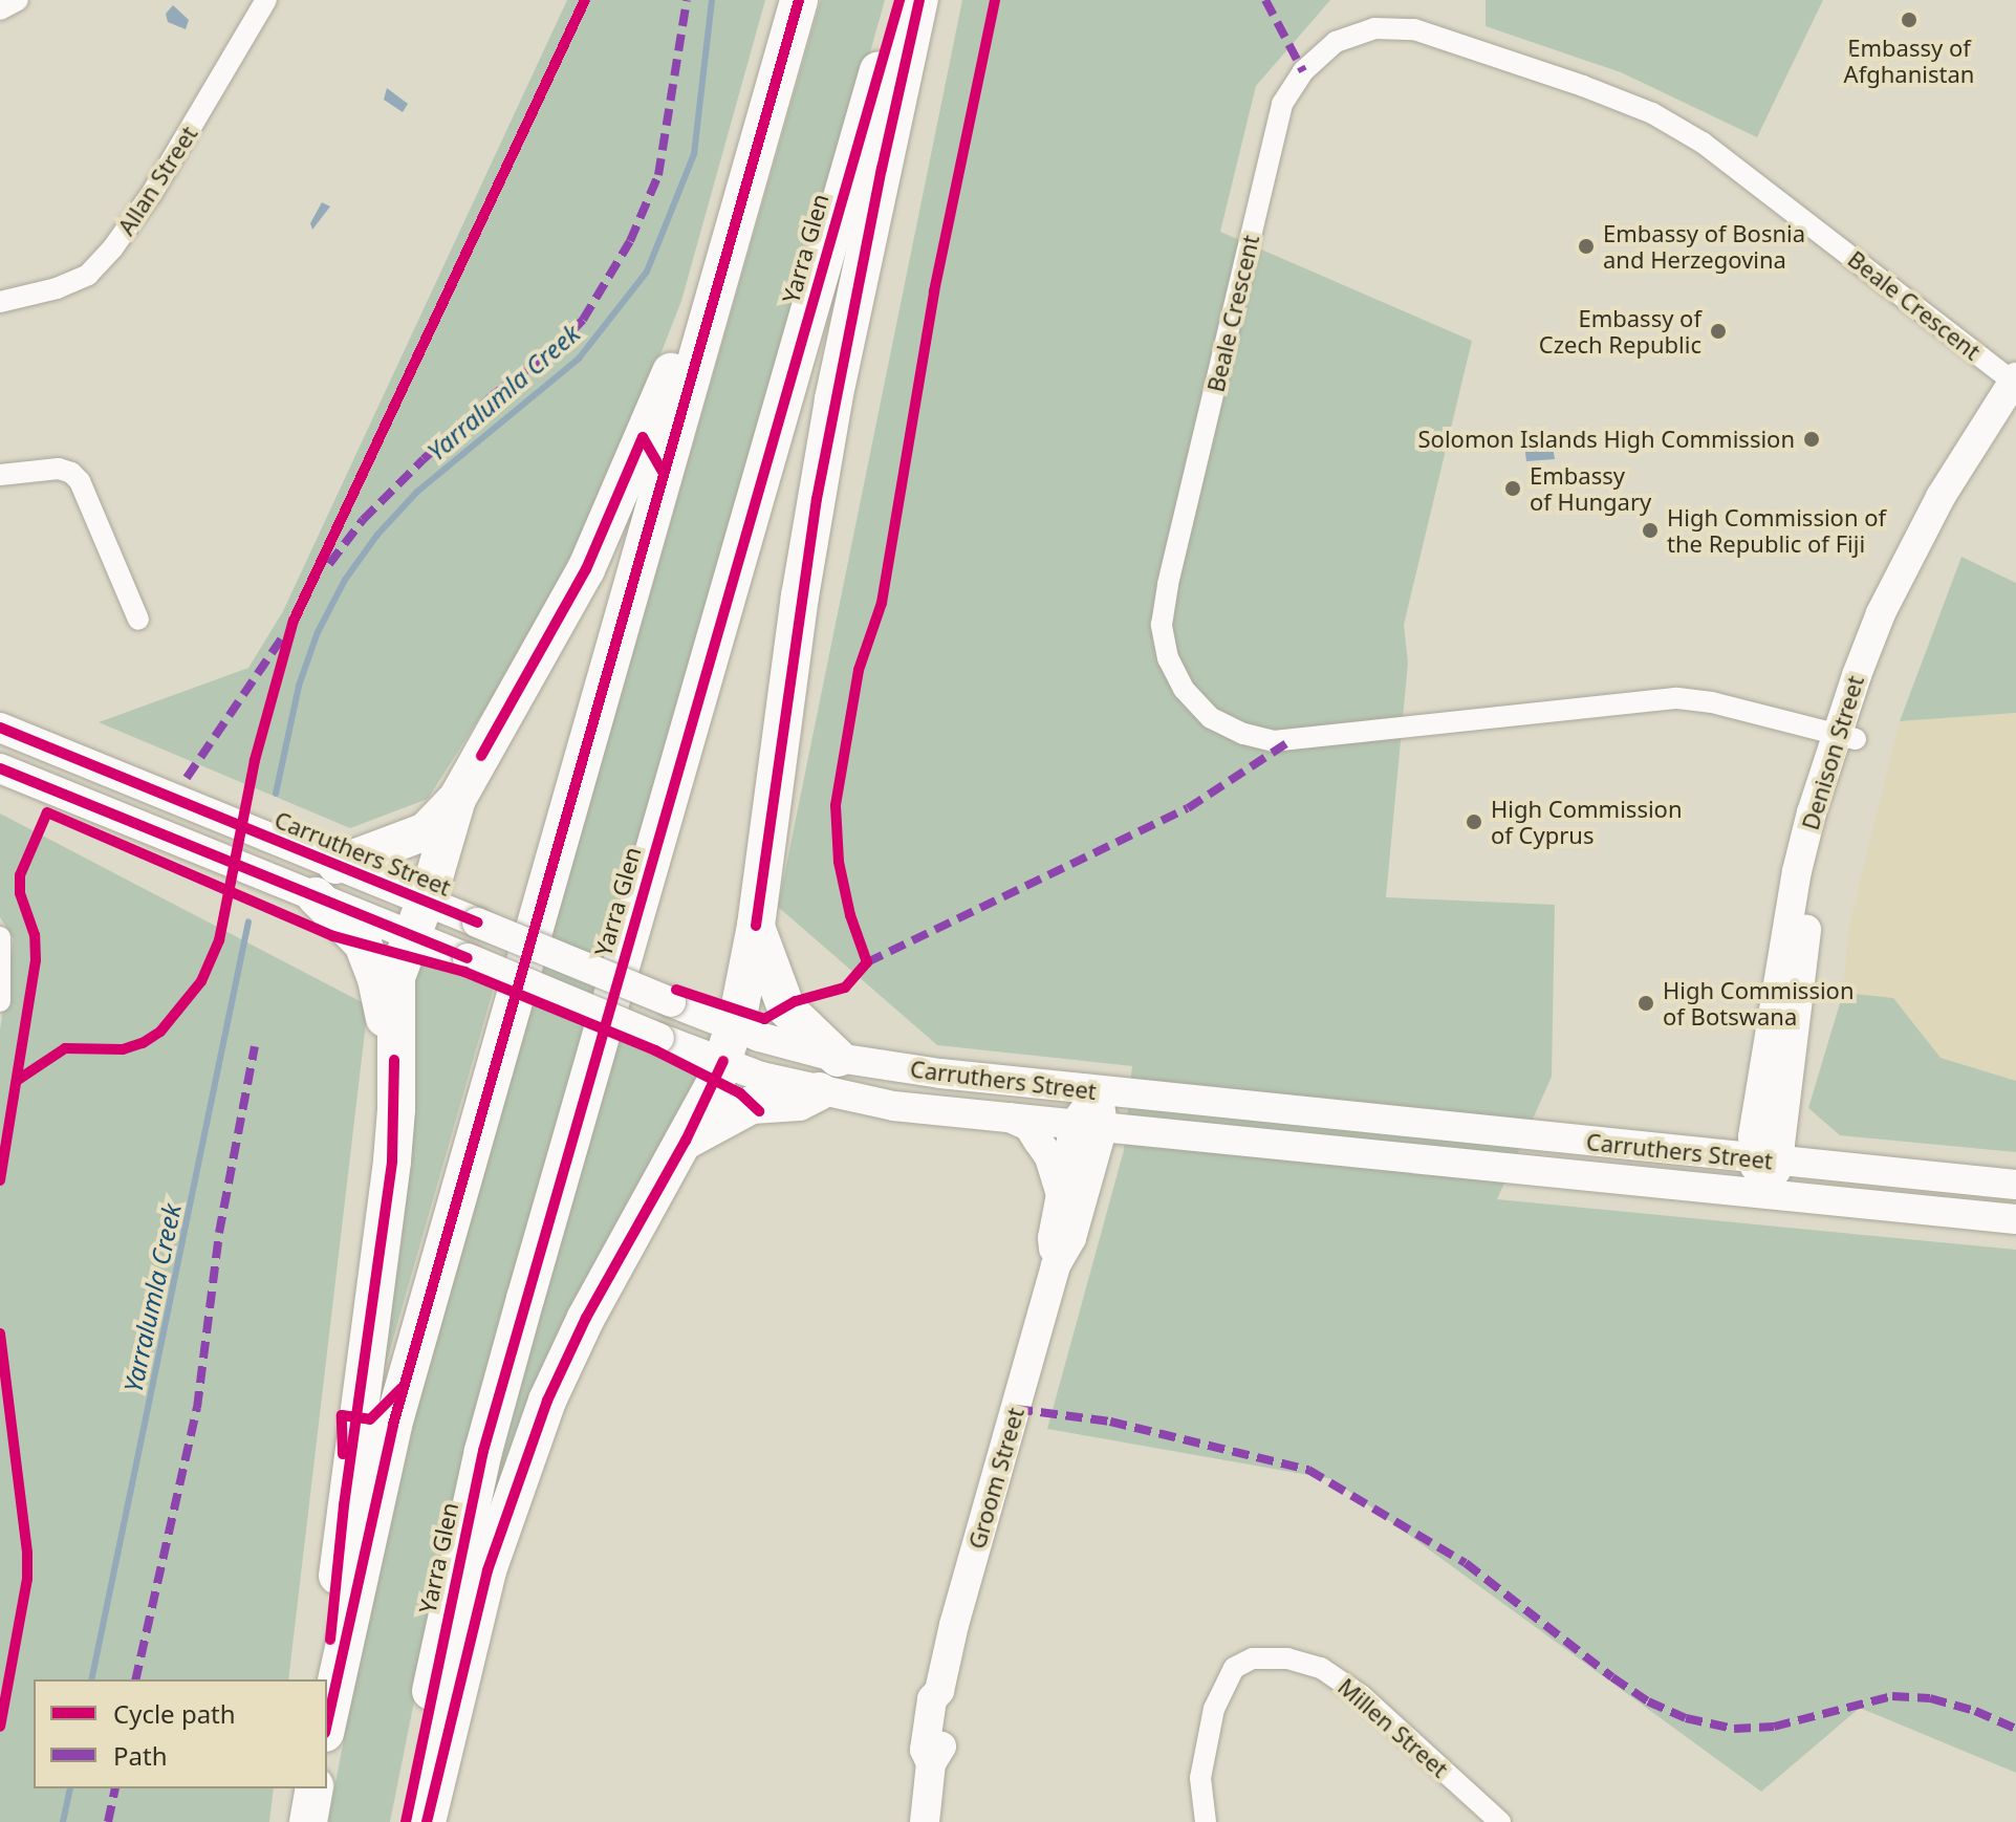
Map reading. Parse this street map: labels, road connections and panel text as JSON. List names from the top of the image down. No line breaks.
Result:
{"streets":{"highway":["Yarra Glen"],"main road":["Denison Street","Carruthers Street","Groom Street"],"street":["Allan Street","Beale Crescent","Millen Street"]},"crossings":[["Beale Crescent","Denison Street"],["Denison Street","Carruthers Street"],["Carruthers Street","Groom Street"]],"water":["Yarralumla Creek"],"places":["Embassy of Afghanistan","Embassy of Bosnia and Herzegovina","Embassy of Czech Republic","Solomon Islands High Commission","Embassy of Hungary","High Commission of the Republic of Fiji","High Commission of Cyprus","High Commission of Botswana"],"legend":["Cycle path","Path"]}
